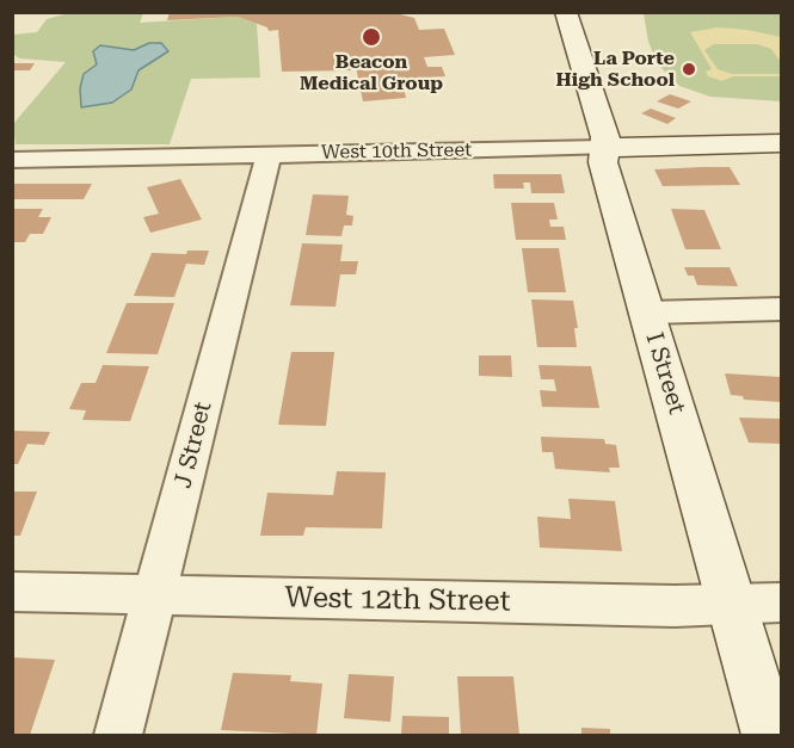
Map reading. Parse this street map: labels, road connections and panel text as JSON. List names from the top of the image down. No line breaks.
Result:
{"streets":{"street":["West 10th Street","I Street","J Street","West 12th Street"]},"crossings":[["West 10th Street","I Street"],["West 10th Street","J Street"],["I Street","West 12th Street"],["J Street","West 12th Street"]],"places":["Beacon Medical Group","La Porte High School"]}
